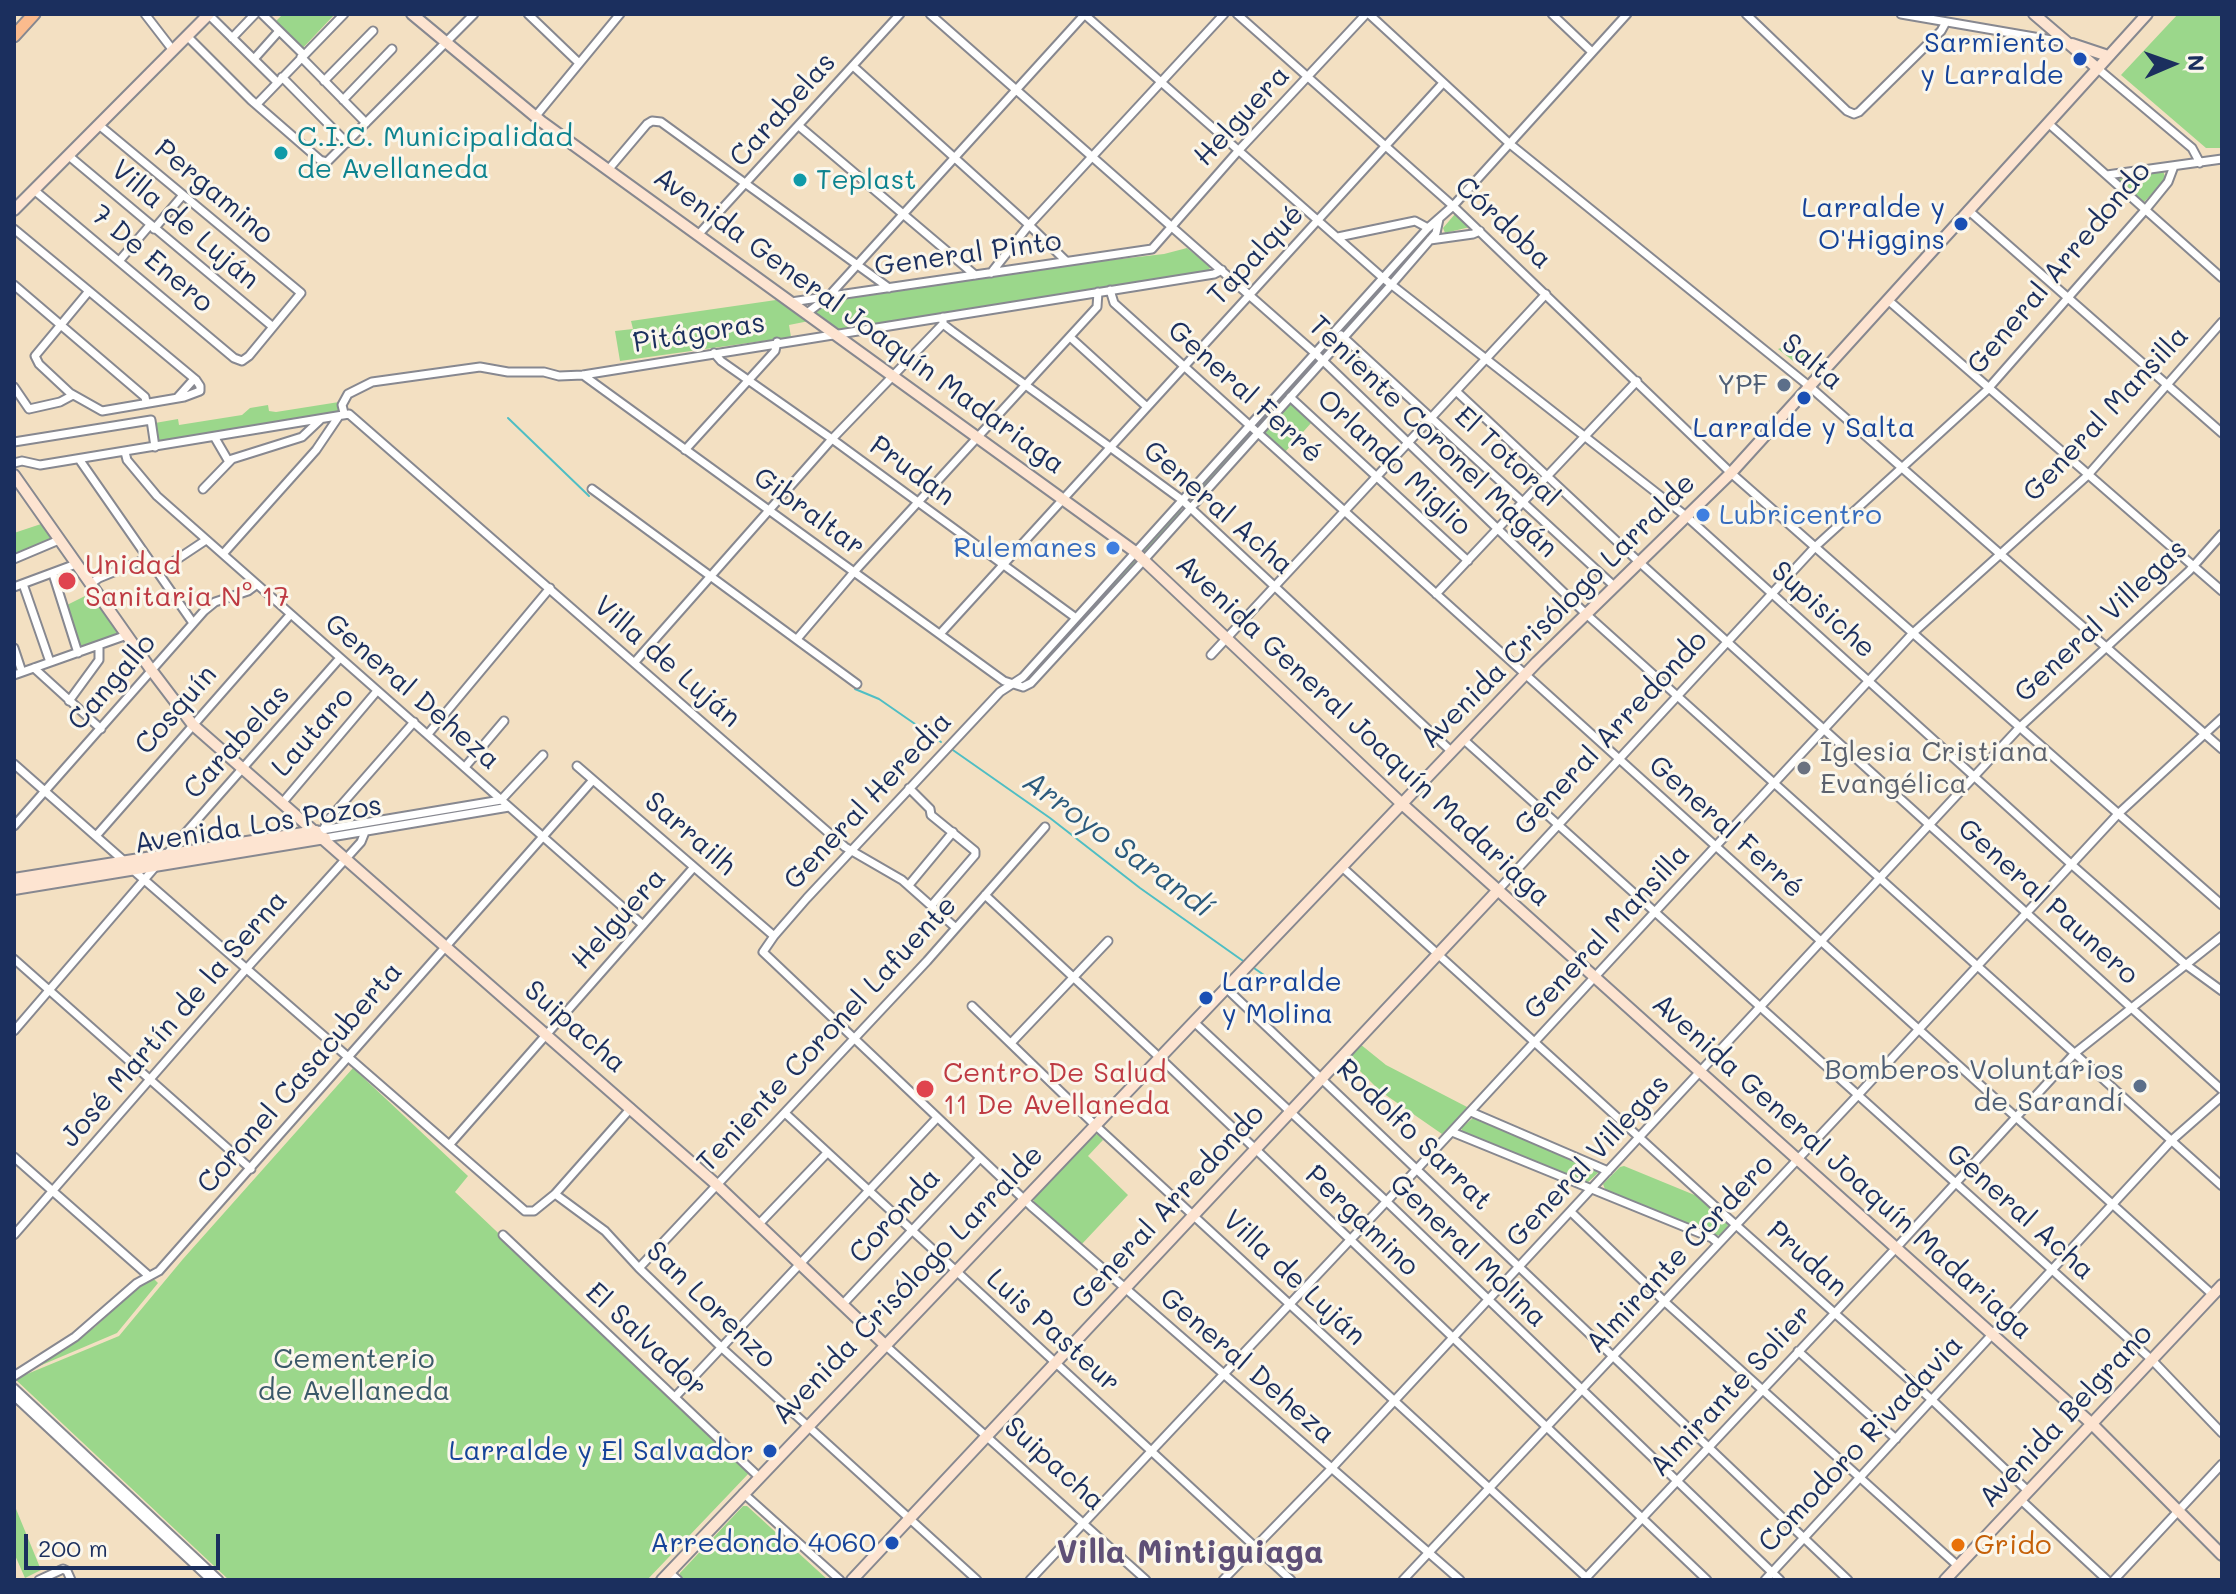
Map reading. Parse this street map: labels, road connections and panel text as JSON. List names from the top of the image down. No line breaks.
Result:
{"streets":{"street":["Carabelas","Helguera","Pergamino","Córdoba","Villa de Luján","General Pinto","Tapalqué","7 De Enero","General Arredondo","Avenida General Joaquín Madariaga","Pitágoras","Salta","General Ferré","General Mansilla","Teniente Coronel Magán","El Totoral","Orlando Miglio","Prudan","General Acha","Gibraltar","Supisiche","Avenida Crisólogo Larralde","General Villegas","Cangallo","General Deheza","Cosquín","Lautaro","General Heredia","Avenida Los Pozos","Sarrailh","General Paunero","José Martín de la Serna","Suipacha","Teniente Coronel Lafuente","Coronel Casacuberta","Rodolfo Sarrat","Coronda","General Molina","Almirante Cordero","San Lorenzo","Luis Pasteur","El Salvador","Almirante Solier","Avenida Belgrano","Comodoro Rivadavia"]},"crossings":[["Carabelas","Avenida General Joaquín Madariaga"],["Carabelas","General Deheza"],["Carabelas","Avenida Los Pozos"],["Carabelas","Suipacha"],["Helguera","Córdoba"],["Helguera","General Pinto"],["Helguera","Salta"],["Helguera","Teniente Coronel Magán"],["Helguera","General Deheza"],["Helguera","Sarrailh"],["Helguera","Suipacha"],["Pergamino","Villa de Luján"],["Pergamino","7 De Enero"],["Pergamino","General Arredondo"],["Pergamino","General Mansilla"],["Pergamino","Avenida Crisólogo Larralde"],["Pergamino","General Villegas"],["Pergamino","Teniente Coronel Lafuente"],["Pergamino","Almirante Cordero"],["Pergamino","Almirante Solier"],["Córdoba","Tapalqué"],["Córdoba","General Arredondo"],["Córdoba","General Mansilla"],["Córdoba","Avenida Crisólogo Larralde"],["Córdoba","General Villegas"],["Córdoba","General Heredia"],["Córdoba","Almirante Cordero"],["Villa de Luján","7 De Enero"],["Villa de Luján","General Arredondo"],["Villa de Luján","Pitágoras"],["Villa de Luján","General Mansilla"],["Villa de Luján","Avenida Crisólogo Larralde"],["Villa de Luján","General Villegas"],["Villa de Luján","General Heredia"],["Villa de Luján","Teniente Coronel Lafuente"],["Villa de Luján","Almirante Cordero"],["Villa de Luján","Almirante Solier"],["General Pinto","Avenida General Joaquín Madariaga"],["Tapalqué","Avenida General Joaquín Madariaga"],["Tapalqué","Salta"],["Tapalqué","General Ferré"],["Tapalqué","Teniente Coronel Magán"],["Tapalqué","Prudan"],["Tapalqué","General Acha"],["Tapalqué","Gibraltar"],["General Arredondo","Avenida General Joaquín Madariaga"],["General Arredondo","Salta"],["General Arredondo","General Ferré"],["General Arredondo","Teniente Coronel Magán"],["General Arredondo","Prudan"],["General Arredondo","General Acha"],["General Arredondo","Supisiche"],["General Arredondo","General Deheza"],["General Arredondo","General Paunero"],["General Arredondo","Suipacha"],["General Arredondo","Rodolfo Sarrat"],["General Arredondo","General Molina"],["General Arredondo","San Lorenzo"],["General Arredondo","Luis Pasteur"],["Avenida General Joaquín Madariaga","Pitágoras"],["Avenida General Joaquín Madariaga","General Mansilla"],["Avenida General Joaquín Madariaga","Avenida Crisólogo Larralde"],["Avenida General Joaquín Madariaga","General Villegas"],["Avenida General Joaquín Madariaga","General Heredia"],["Avenida General Joaquín Madariaga","Almirante Cordero"],["Avenida General Joaquín Madariaga","Almirante Solier"],["Avenida General Joaquín Madariaga","Avenida Belgrano"],["Avenida General Joaquín Madariaga","Comodoro Rivadavia"],["Pitágoras","General Ferré"],["Pitágoras","Teniente Coronel Magán"],["Pitágoras","Prudan"],["Pitágoras","General Acha"],["Pitágoras","Gibraltar"],["Salta","General Mansilla"],["Salta","Avenida Crisólogo Larralde"],["Salta","General Villegas"],["Salta","General Heredia"],["Salta","Almirante Cordero"],["General Ferré","General Mansilla"],["General Ferré","Avenida Crisólogo Larralde"],["General Ferré","General Villegas"],["General Ferré","General Heredia"],["General Ferré","Almirante Cordero"],["General Ferré","Almirante Solier"],["General Ferré","Avenida Belgrano"],["General Ferré","Comodoro Rivadavia"],["General Mansilla","Teniente Coronel Magán"],["General Mansilla","Prudan"],["General Mansilla","General Acha"],["General Mansilla","Supisiche"],["General Mansilla","General Deheza"],["General Mansilla","General Paunero"],["General Mansilla","Suipacha"],["General Mansilla","Rodolfo Sarrat"],["General Mansilla","General Molina"],["General Mansilla","Luis Pasteur"],["Teniente Coronel Magán","Avenida Crisólogo Larralde"],["Teniente Coronel Magán","General Villegas"],["Teniente Coronel Magán","General Heredia"],["Teniente Coronel Magán","Almirante Cordero"],["Teniente Coronel Magán","Almirante Solier"],["Teniente Coronel Magán","Comodoro Rivadavia"],["El Totoral","Avenida Crisólogo Larralde"],["El Totoral","General Heredia"],["Orlando Miglio","General Heredia"],["Prudan","Avenida Crisólogo Larralde"],["Prudan","General Villegas"],["Prudan","General Heredia"],["Prudan","Almirante Cordero"],["Prudan","Almirante Solier"],["Prudan","Avenida Belgrano"],["Prudan","Comodoro Rivadavia"],["General Acha","Avenida Crisólogo Larralde"],["General Acha","General Villegas"],["General Acha","General Heredia"],["General Acha","Almirante Cordero"],["General Acha","Almirante Solier"],["General Acha","Avenida Belgrano"],["General Acha","Comodoro Rivadavia"],["Gibraltar","General Heredia"],["Supisiche","Avenida Crisólogo Larralde"],["Supisiche","General Villegas"],["Supisiche","General Heredia"],["Supisiche","Almirante Cordero"],["Supisiche","Almirante Solier"],["Avenida Crisólogo Larralde","General Deheza"],["Avenida Crisólogo Larralde","General Paunero"],["Avenida Crisólogo Larralde","Suipacha"],["Avenida Crisólogo Larralde","Rodolfo Sarrat"],["Avenida Crisólogo Larralde","General Molina"],["Avenida Crisólogo Larralde","San Lorenzo"],["Avenida Crisólogo Larralde","Luis Pasteur"],["Avenida Crisólogo Larralde","El Salvador"],["General Villegas","General Deheza"],["General Villegas","General Paunero"],["General Villegas","Rodolfo Sarrat"],["General Villegas","General Molina"],["General Villegas","Luis Pasteur"],["Cangallo","General Deheza"],["Cangallo","Suipacha"],["General Deheza","Cosquín"],["General Deheza","Lautaro"],["General Deheza","General Heredia"],["General Deheza","Avenida Los Pozos"],["General Deheza","Teniente Coronel Lafuente"],["General Deheza","Coronel Casacuberta"],["General Deheza","Coronda"],["General Deheza","Almirante Cordero"],["Cosquín","Suipacha"],["Lautaro","Suipacha"],["General Heredia","Sarrailh"],["Avenida Los Pozos","José Martín de la Serna"],["Avenida Los Pozos","Suipacha"],["Sarrailh","Coronel Casacuberta"],["General Paunero","Almirante Cordero"],["General Paunero","Almirante Solier"],["José Martín de la Serna","Suipacha"],["Suipacha","Teniente Coronel Lafuente"],["Suipacha","Coronel Casacuberta"],["Suipacha","Coronda"],["Teniente Coronel Lafuente","San Lorenzo"],["Teniente Coronel Lafuente","Luis Pasteur"],["Rodolfo Sarrat","Almirante Cordero"],["Rodolfo Sarrat","Almirante Solier"],["Rodolfo Sarrat","Comodoro Rivadavia"],["Coronda","Luis Pasteur"],["General Molina","Almirante Cordero"],["General Molina","Almirante Solier"],["General Molina","Comodoro Rivadavia"]],"districts":["Villa Mintiguiaga"],"water":["Arroyo Sarandí"],"parks":["Cementerio de Avellaneda"],"places":["Sarmiento y Larralde","C.I.C. Municipalidad de Avellaneda","Teplast","Larralde y O'Higgins","YPF","Larralde y Salta","Lubricentro","Rulemanes","Unidad Sanitaria N° 17","Iglesia Cristiana Evangélica","Larralde y Molina","Bomberos Voluntarios de Sarandí","Centro De Salud 11 De Avellaneda","Larralde y El Salvador","Arredondo 4060","Grido"],"scale_bar":"200 m","north":"right"}
